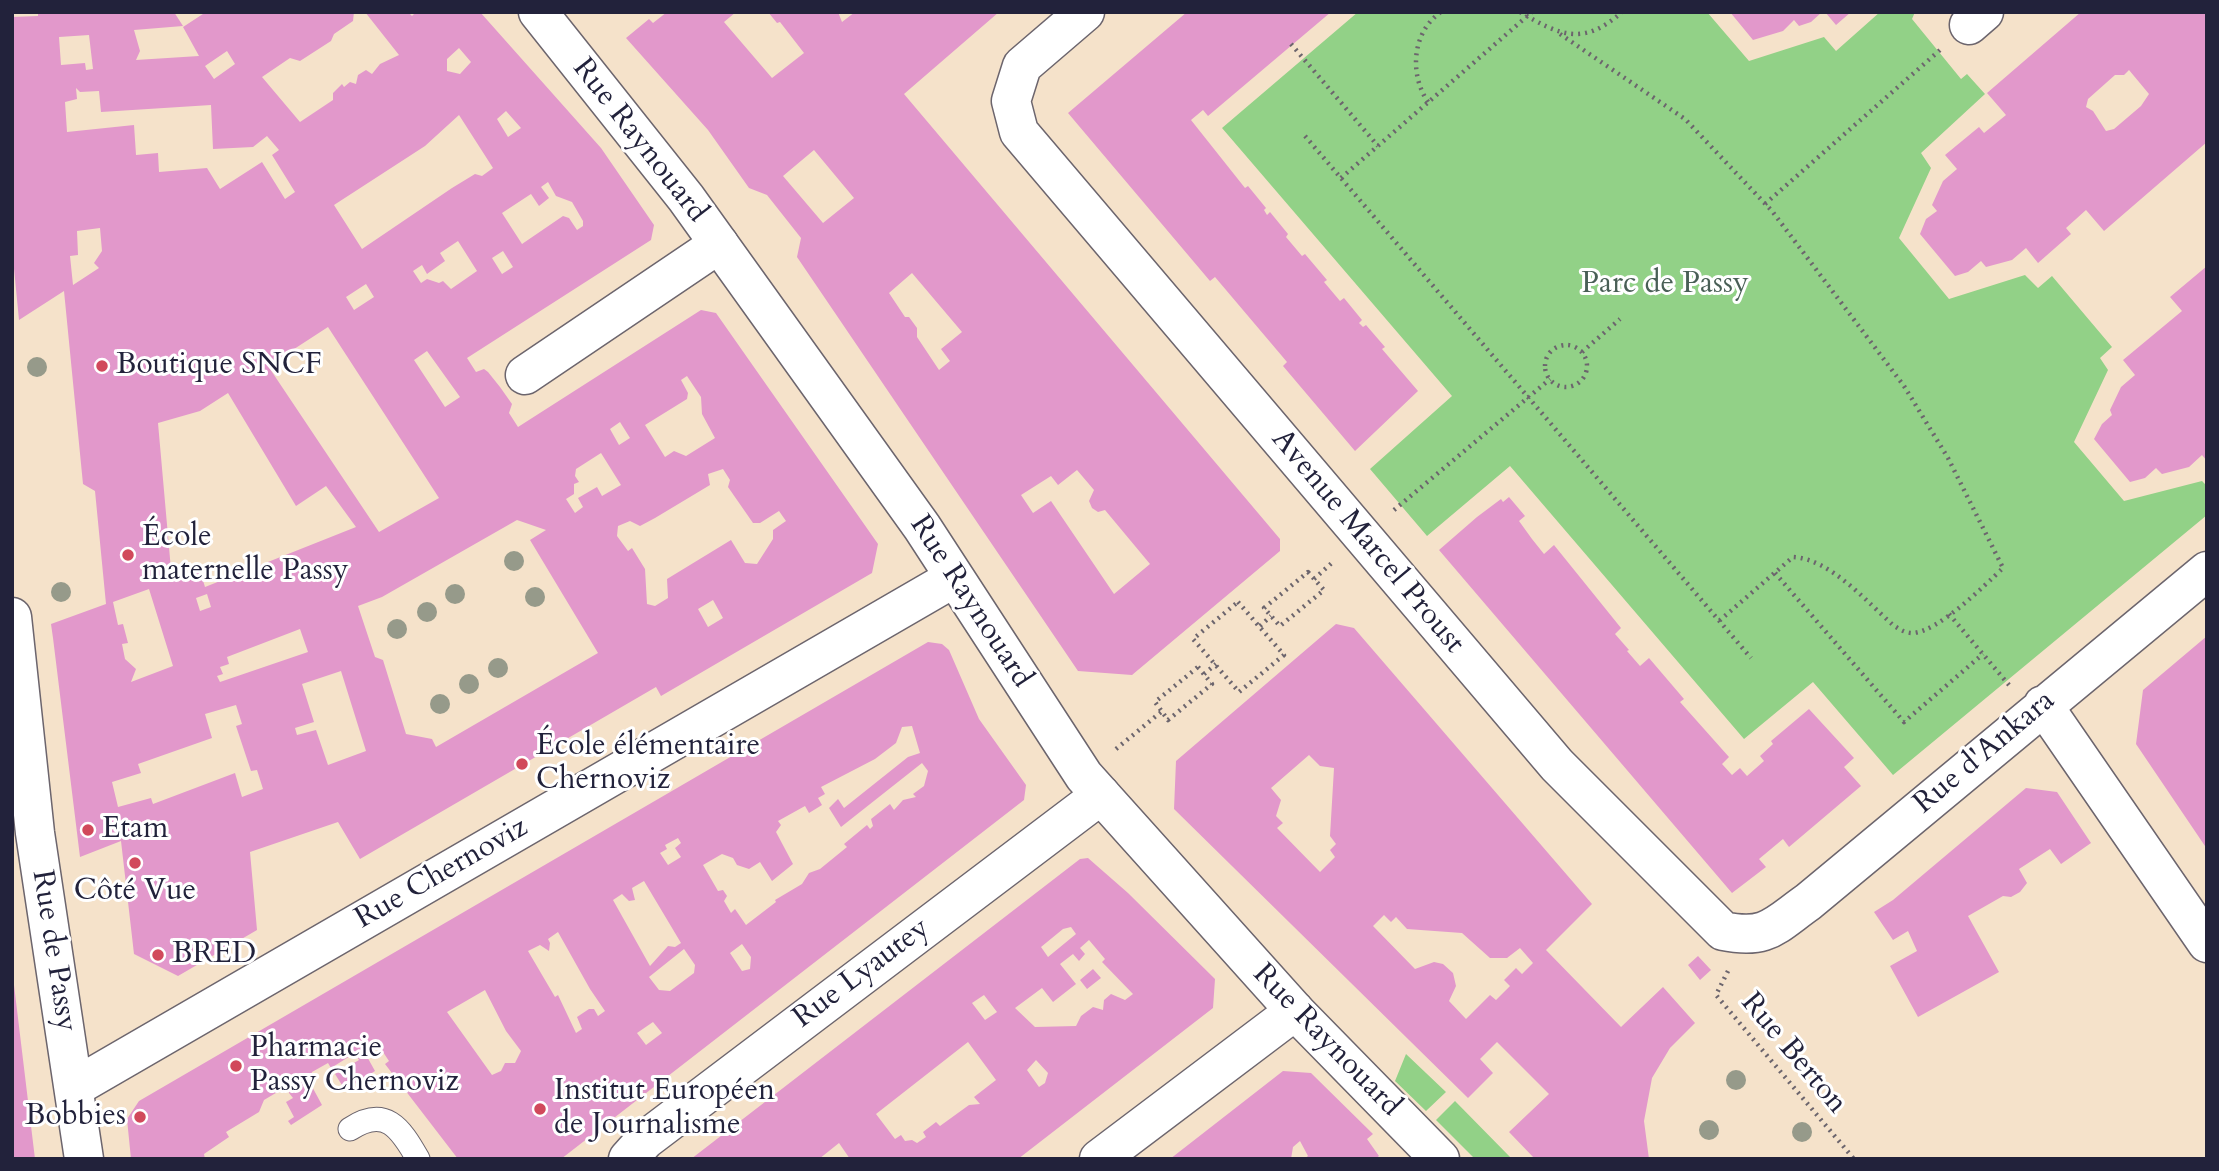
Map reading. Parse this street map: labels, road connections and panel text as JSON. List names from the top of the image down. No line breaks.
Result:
{"streets":{"street":["Rue Raynouard","Avenue Marcel Proust","Rue d'Ankara","Rue Chernoviz","Rue de Passy","Rue Lyautey"],"path":["Rue Berton"]},"crossings":[["Rue Raynouard","Rue Chernoviz"],["Rue Raynouard","Rue Lyautey"],["Avenue Marcel Proust","Rue d'Ankara"],["Avenue Marcel Proust","Rue Berton"],["Rue d'Ankara","Rue Berton"],["Rue Chernoviz","Rue de Passy"]],"parks":["Parc de Passy"],"places":["Boutique SNCF","École maternelle Passy","École élémentaire Chernoviz","Etam","Côté Vue","BRED","Pharmacie Passy Chernoviz","Institut Européen de Journalisme","Bobbies"]}
